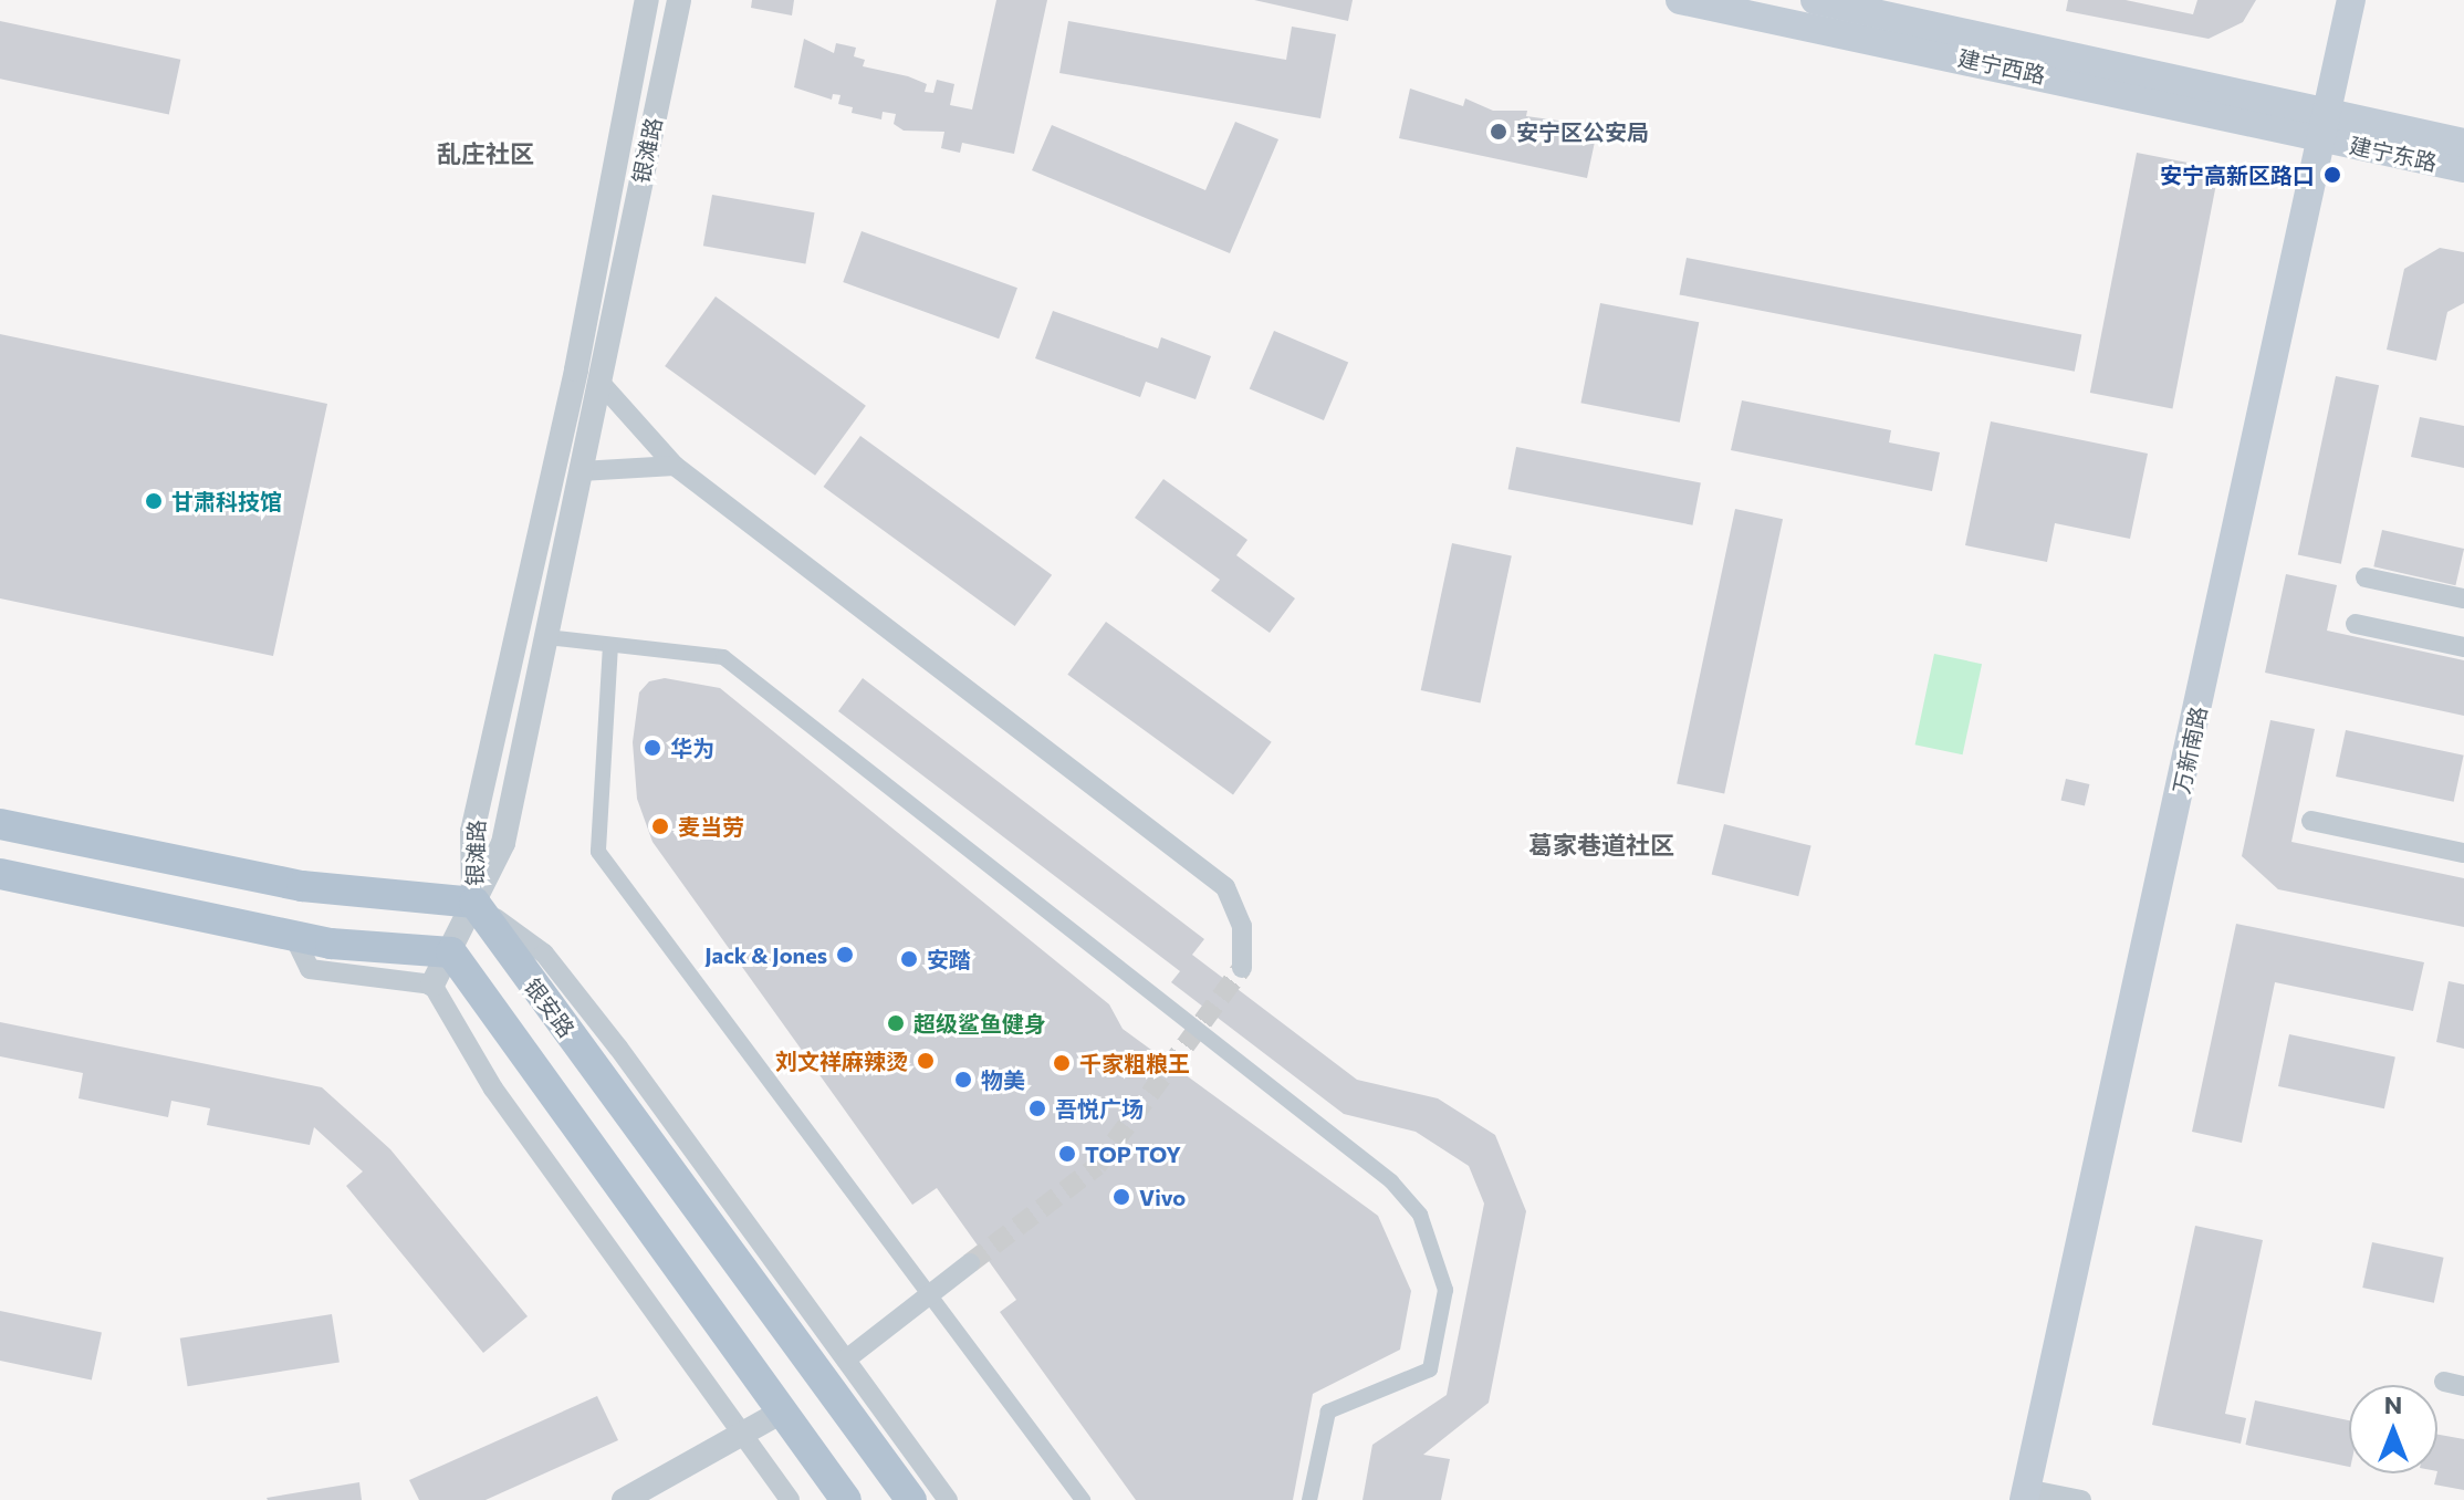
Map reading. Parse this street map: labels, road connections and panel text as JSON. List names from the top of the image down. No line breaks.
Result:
{"streets":{"main road":["建宁西路","建宁东路","万新南路","银安路"],"street":["银滩路"]},"crossings":[["建宁西路","建宁东路"],["建宁西路","万新南路"],["银滩路","银安路"],["建宁东路","万新南路"]],"districts":["乱庄社区","葛家巷道社区"],"places":["安宁区公安局","安宁高新区路口","甘肃科技馆","华为","麦当劳","Jack & Jones","安踏","超级鲨鱼健身","刘文祥麻辣烫","千家粗粮王","物美","吾悦广场","TOP TOY","Vivo"],"north":"top"}
